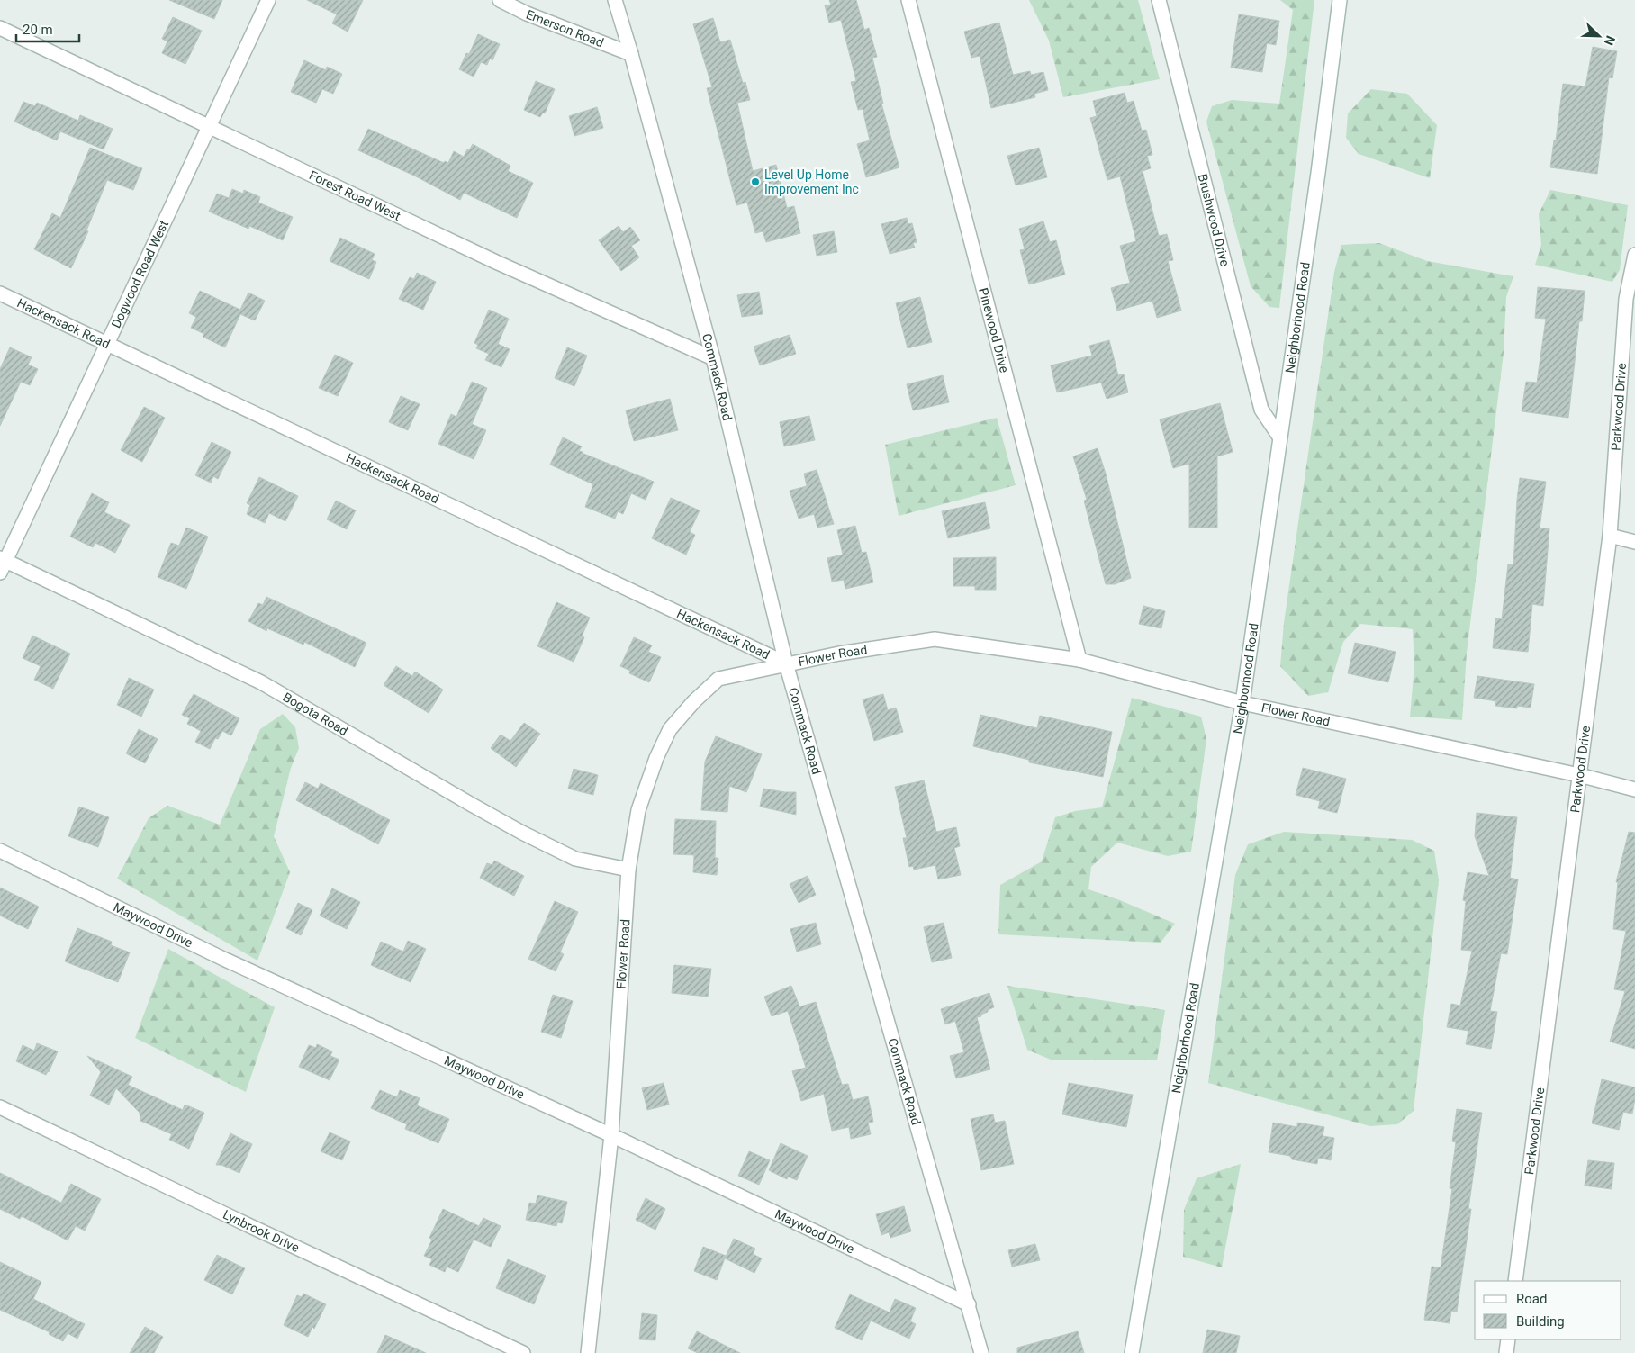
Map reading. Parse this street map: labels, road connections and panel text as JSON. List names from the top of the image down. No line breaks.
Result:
{"streets":{"street":["Emerson Road","Forest Road West","Brushwood Drive","Dogwood Road West","Neighborhood Road","Hackensack Road","Pinewood Drive","Commack Road","Parkwood Drive","Flower Road","Bogota Road","Maywood Drive","Lynbrook Drive"]},"crossings":[["Emerson Road","Commack Road"],["Forest Road West","Dogwood Road West"],["Forest Road West","Commack Road"],["Brushwood Drive","Neighborhood Road"],["Dogwood Road West","Hackensack Road"],["Dogwood Road West","Bogota Road"],["Neighborhood Road","Flower Road"],["Hackensack Road","Commack Road"],["Hackensack Road","Flower Road"],["Pinewood Drive","Flower Road"],["Commack Road","Flower Road"],["Commack Road","Maywood Drive"],["Parkwood Drive","Flower Road"],["Flower Road","Bogota Road"],["Flower Road","Maywood Drive"]],"places":["Level Up Home Improvement Inc"],"legend":["Road","Building"],"scale_bar":"20 m","north":"bottom right"}
